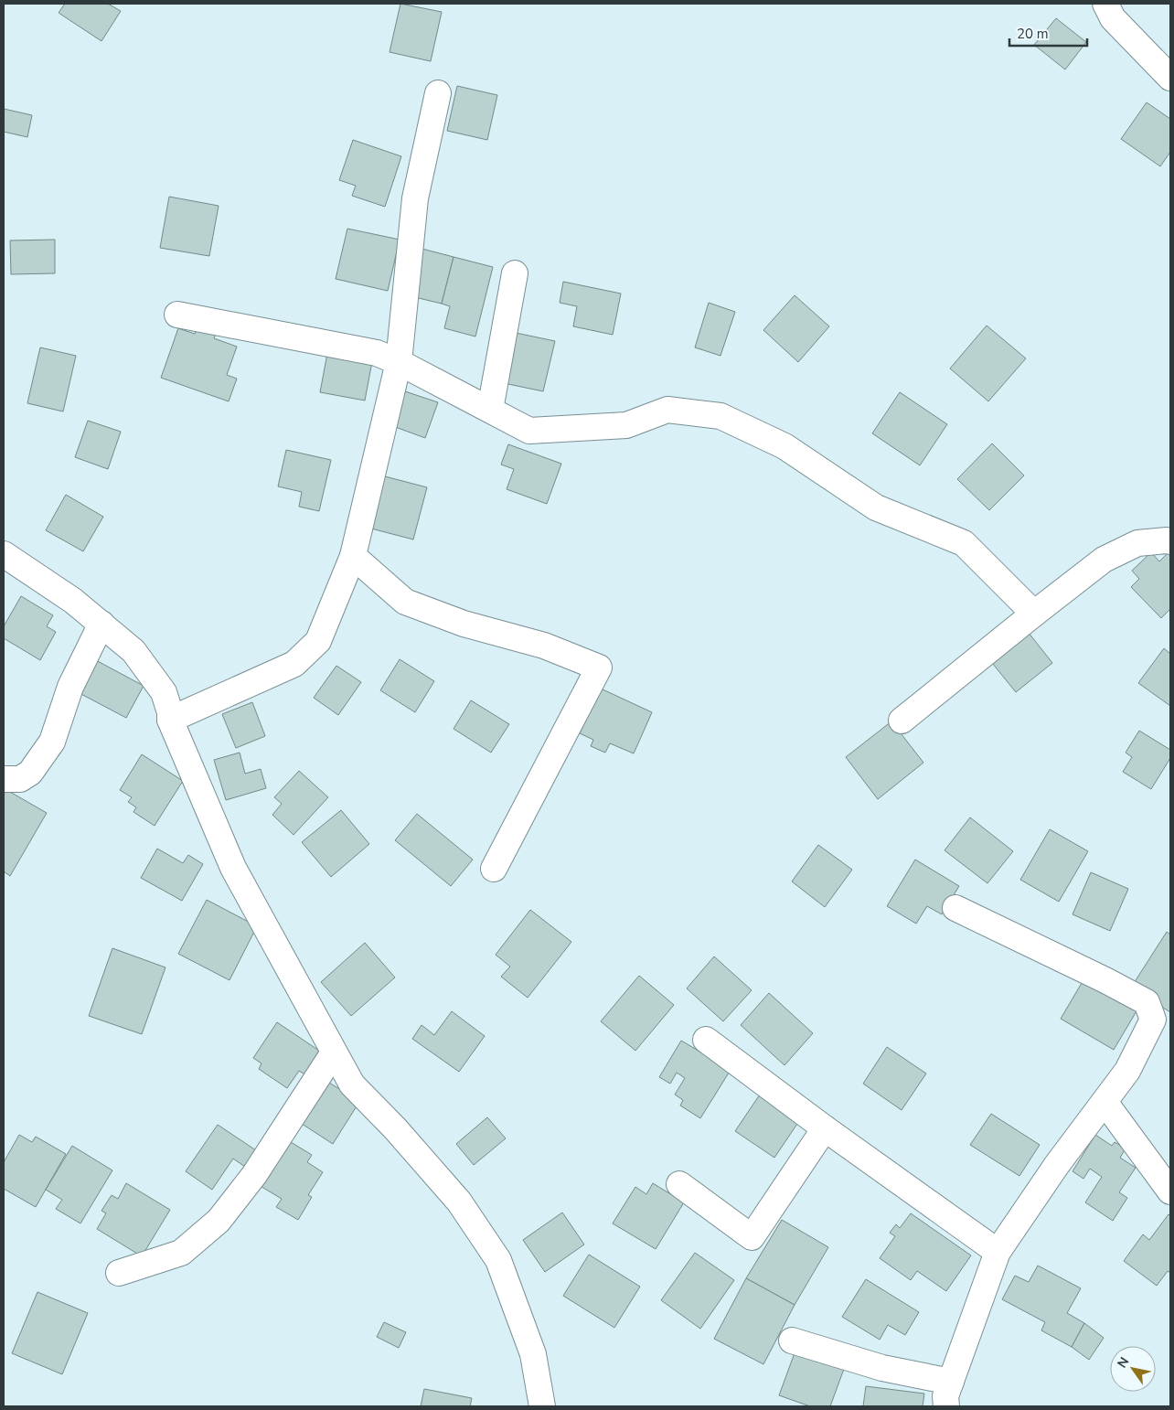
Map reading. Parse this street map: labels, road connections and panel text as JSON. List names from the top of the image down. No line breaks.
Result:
{"scale_bar":"20 m","north":"top left"}
